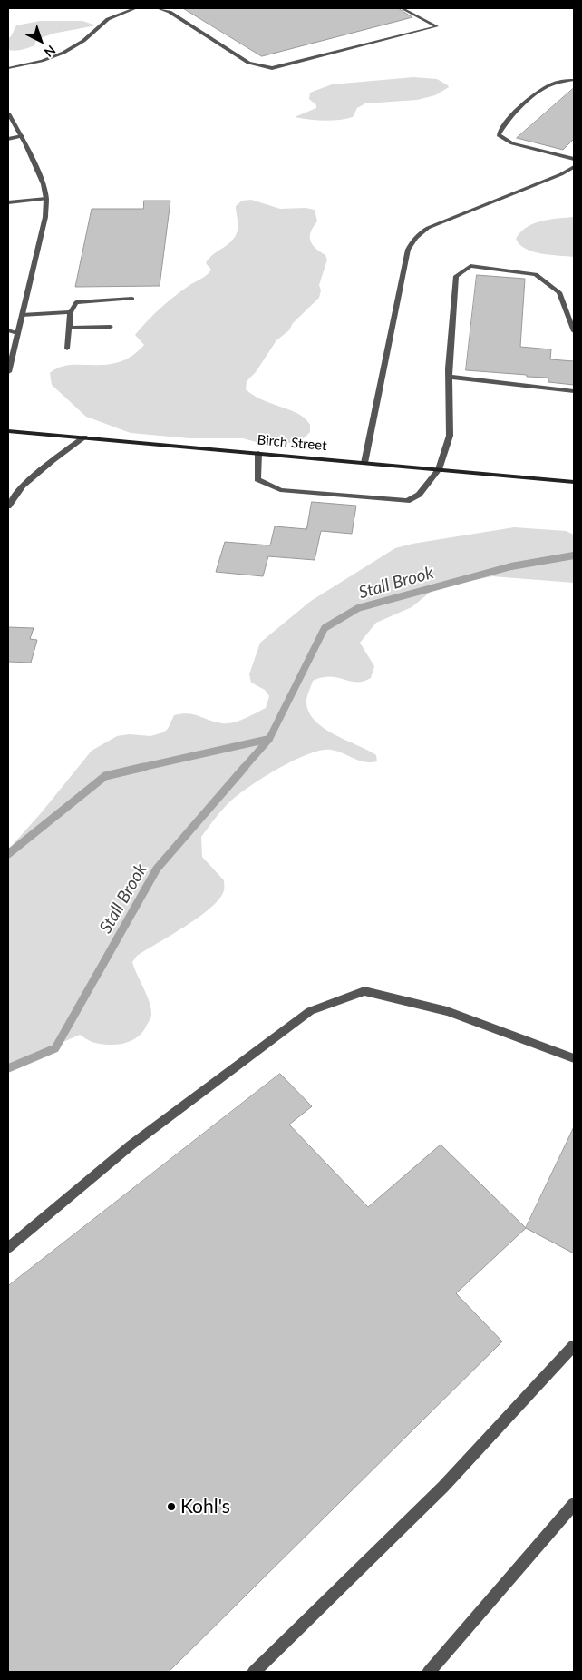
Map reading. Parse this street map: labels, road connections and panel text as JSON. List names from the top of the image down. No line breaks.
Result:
{"streets":{"street":["Birch Street"]},"water":["Stall Brook"],"places":["Kohl's"],"north":"bottom right"}
